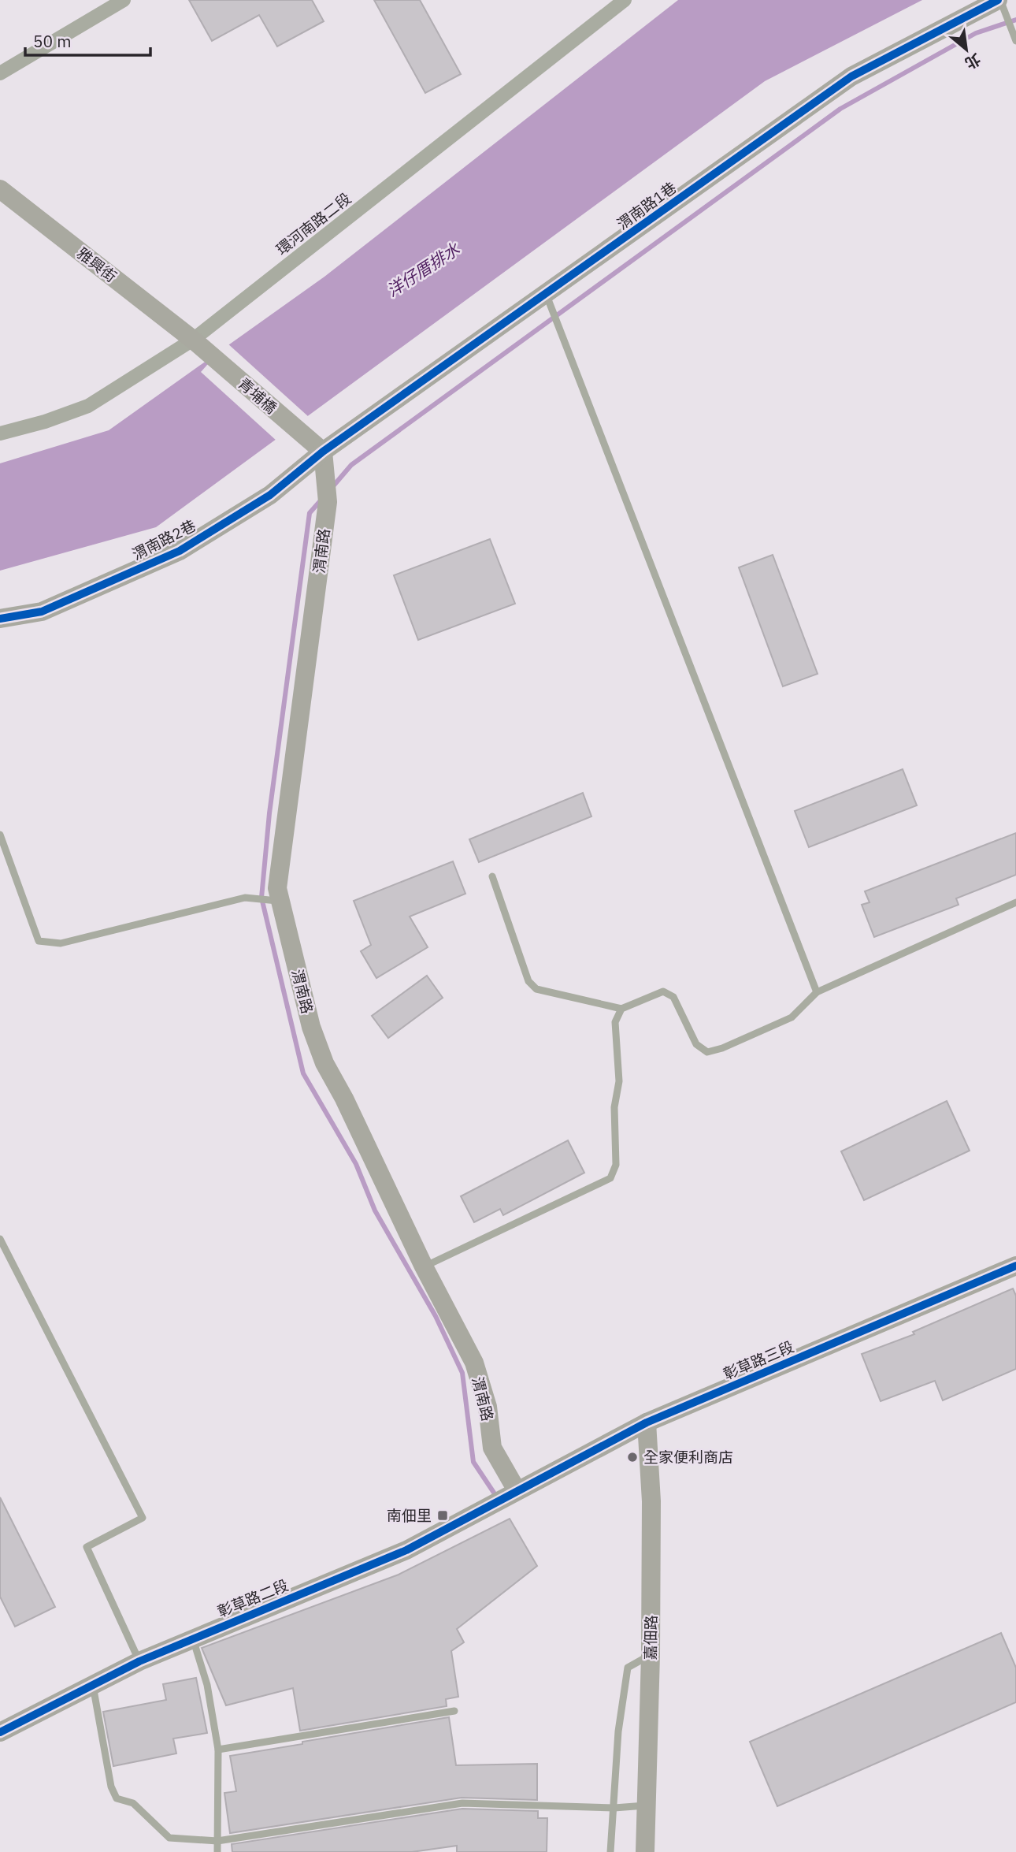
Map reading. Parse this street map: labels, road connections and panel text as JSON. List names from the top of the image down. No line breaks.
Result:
{"streets":{"street":["渭南路1巷","環河南路二段","雅興街","青埔橋","渭南路2巷","渭南路","彰草路三段","彰草路二段","嘉佃路"]},"crossings":[["渭南路1巷","青埔橋"],["渭南路1巷","渭南路2巷"],["渭南路1巷","渭南路"],["環河南路二段","雅興街"],["環河南路二段","青埔橋"],["雅興街","青埔橋"],["青埔橋","渭南路2巷"],["青埔橋","渭南路"],["渭南路2巷","渭南路"],["渭南路","彰草路三段"],["渭南路","彰草路二段"],["彰草路三段","彰草路二段"],["彰草路三段","嘉佃路"]],"water":["洋仔厝排水"],"places":{"other":["全家便利商店"],"transit":["南佃里"]},"scale_bar":"50 m","north":"bottom right"}
